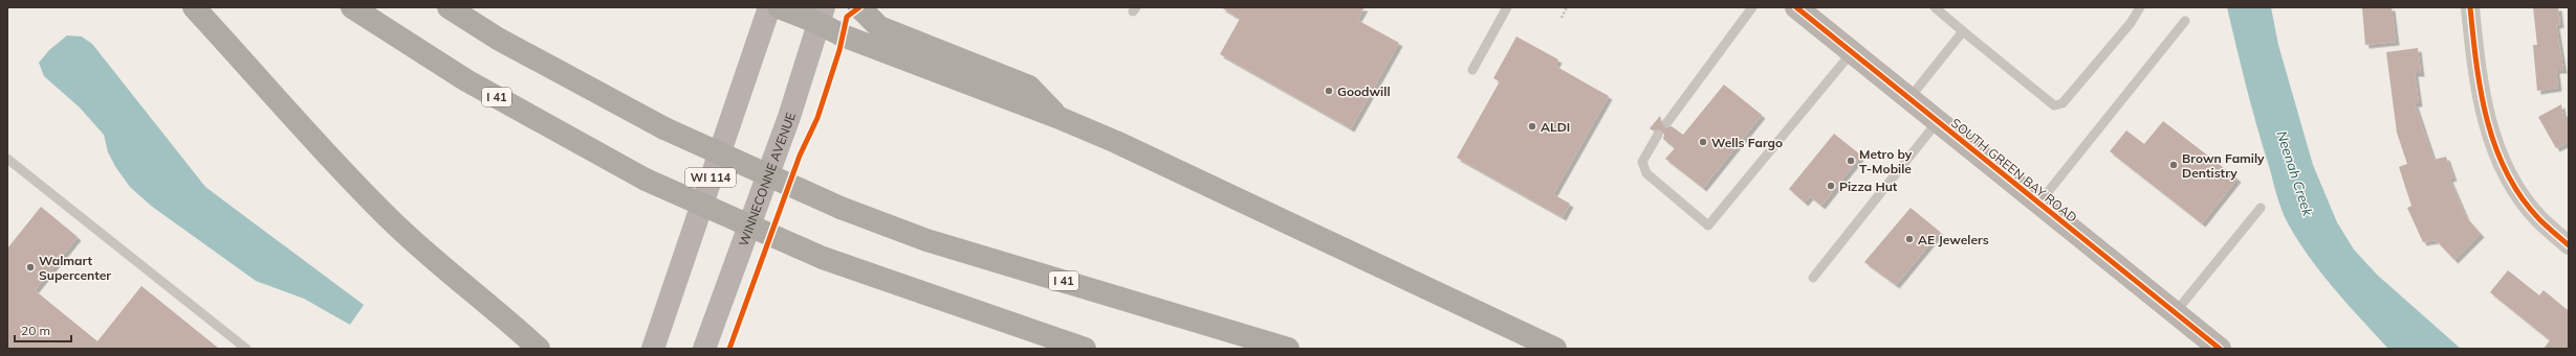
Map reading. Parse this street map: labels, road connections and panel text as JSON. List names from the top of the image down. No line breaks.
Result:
{"streets":{"highway":["I 41"],"main road":["SOUTH GREEN BAY ROAD","WI 114","WINNECONNE AVENUE"]},"water":["Neenah Creek"],"places":["Goodwill","ALDI","Wells Fargo","Metro by T-Mobile","Brown Family Dentistry","Pizza Hut","AE Jewelers","Walmart Supercenter"],"scale_bar":"20 m"}
